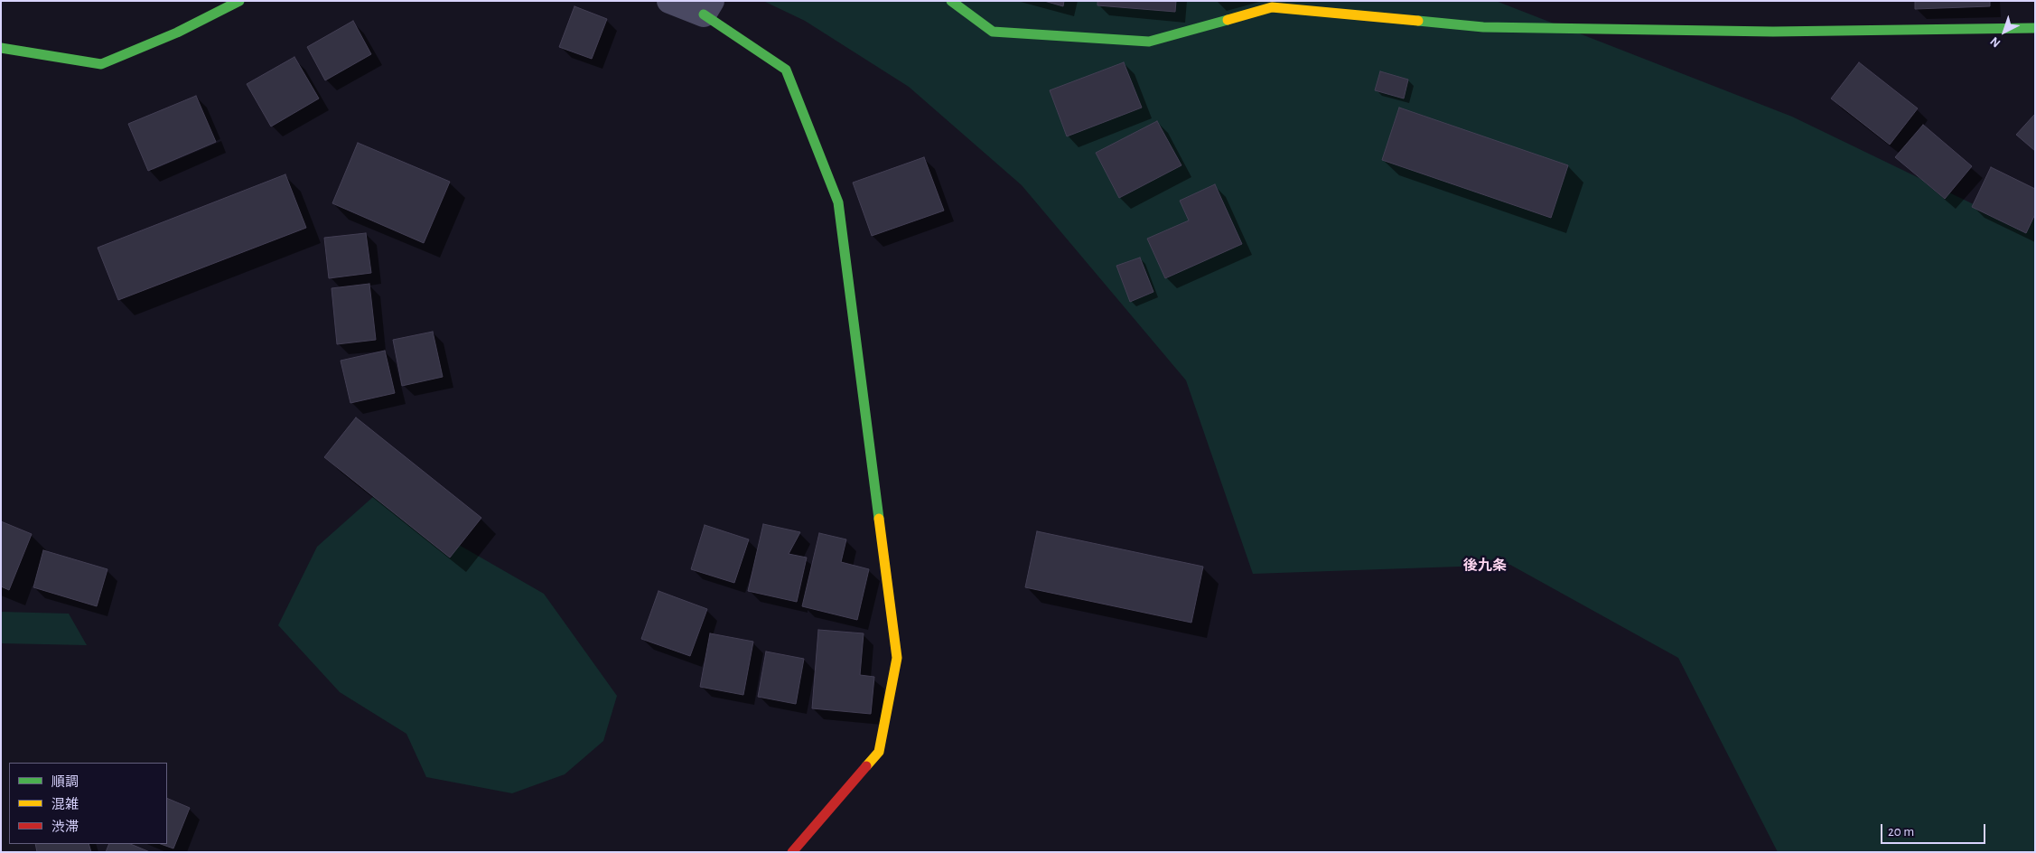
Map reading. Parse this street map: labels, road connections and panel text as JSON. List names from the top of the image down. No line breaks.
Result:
{"districts":["後九条"],"legend":["順調","混雑","渋滞"],"scale_bar":"20 m","north":"bottom left"}
